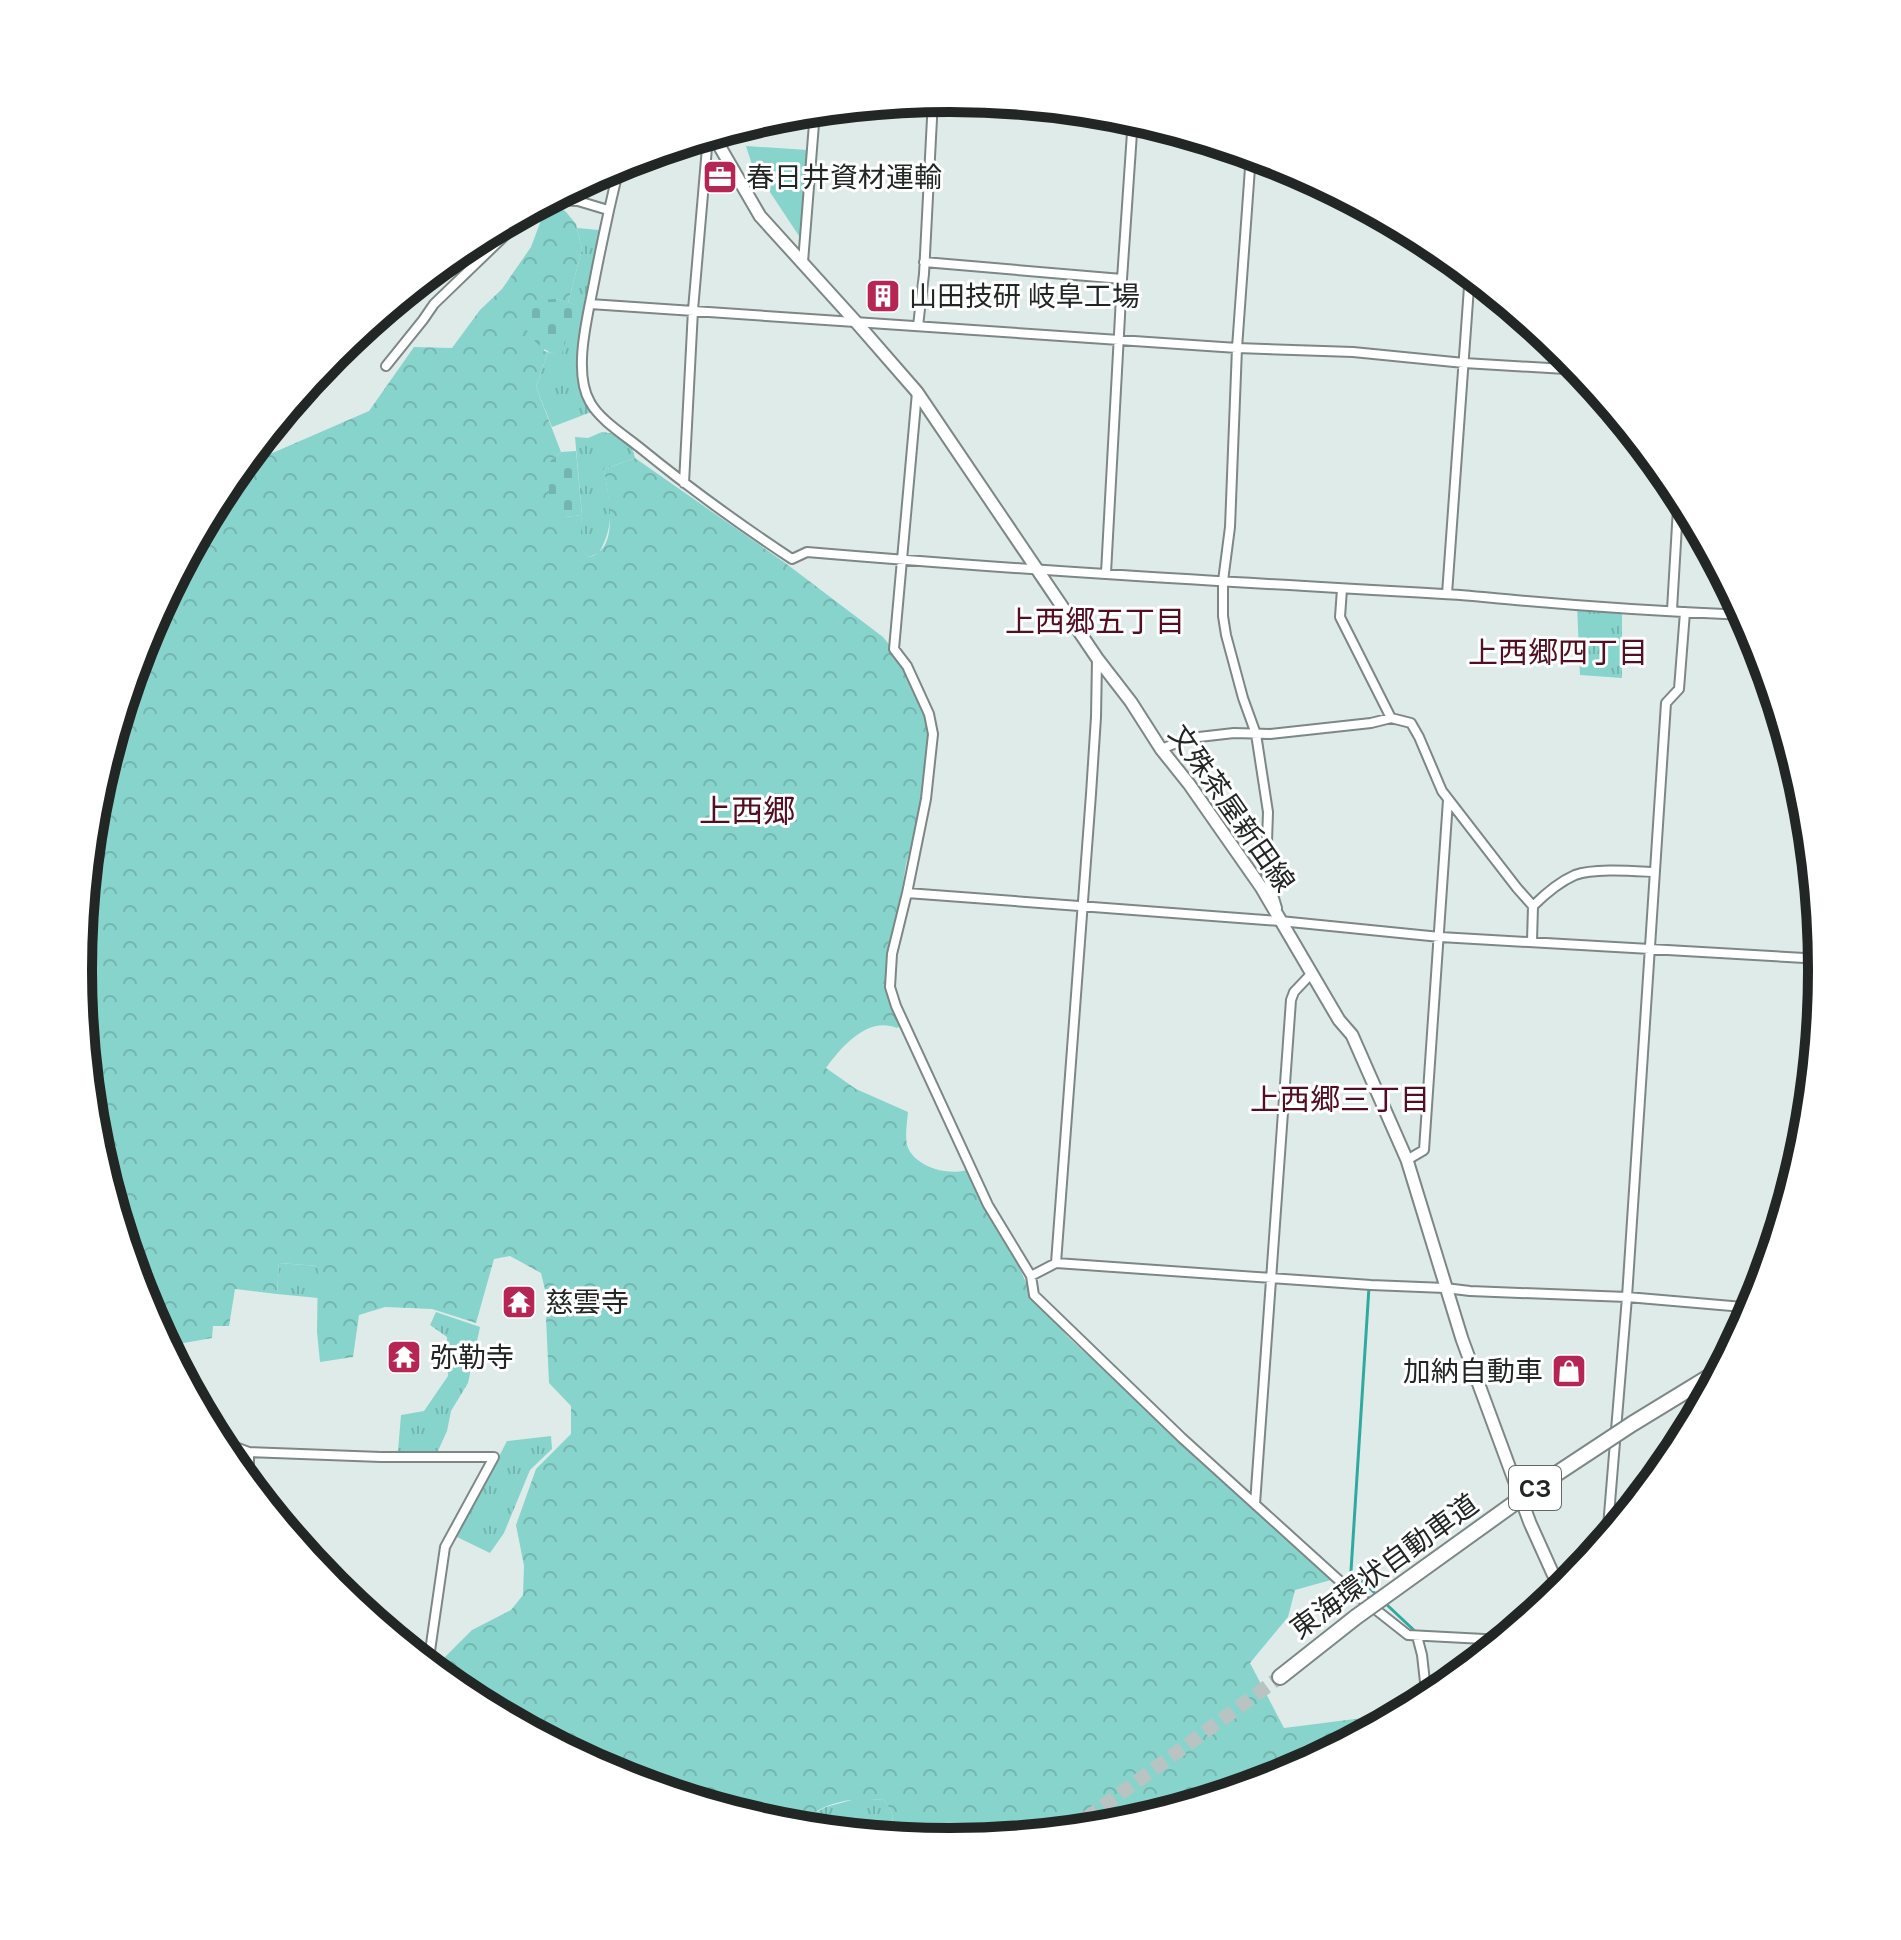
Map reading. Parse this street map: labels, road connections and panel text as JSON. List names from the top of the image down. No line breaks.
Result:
{"streets":{"highway":["C3","東海環状自動車道"],"main road":["文殊茶屋新田線"]},"districts":["上西郷五丁目","上西郷四丁目","上西郷","上西郷三丁目"],"places":{"office":["春日井資材運輸"],"building":["山田技研 岐阜工場"],"temple":["慈雲寺","弥勒寺"],"shop":["加納自動車"]}}
